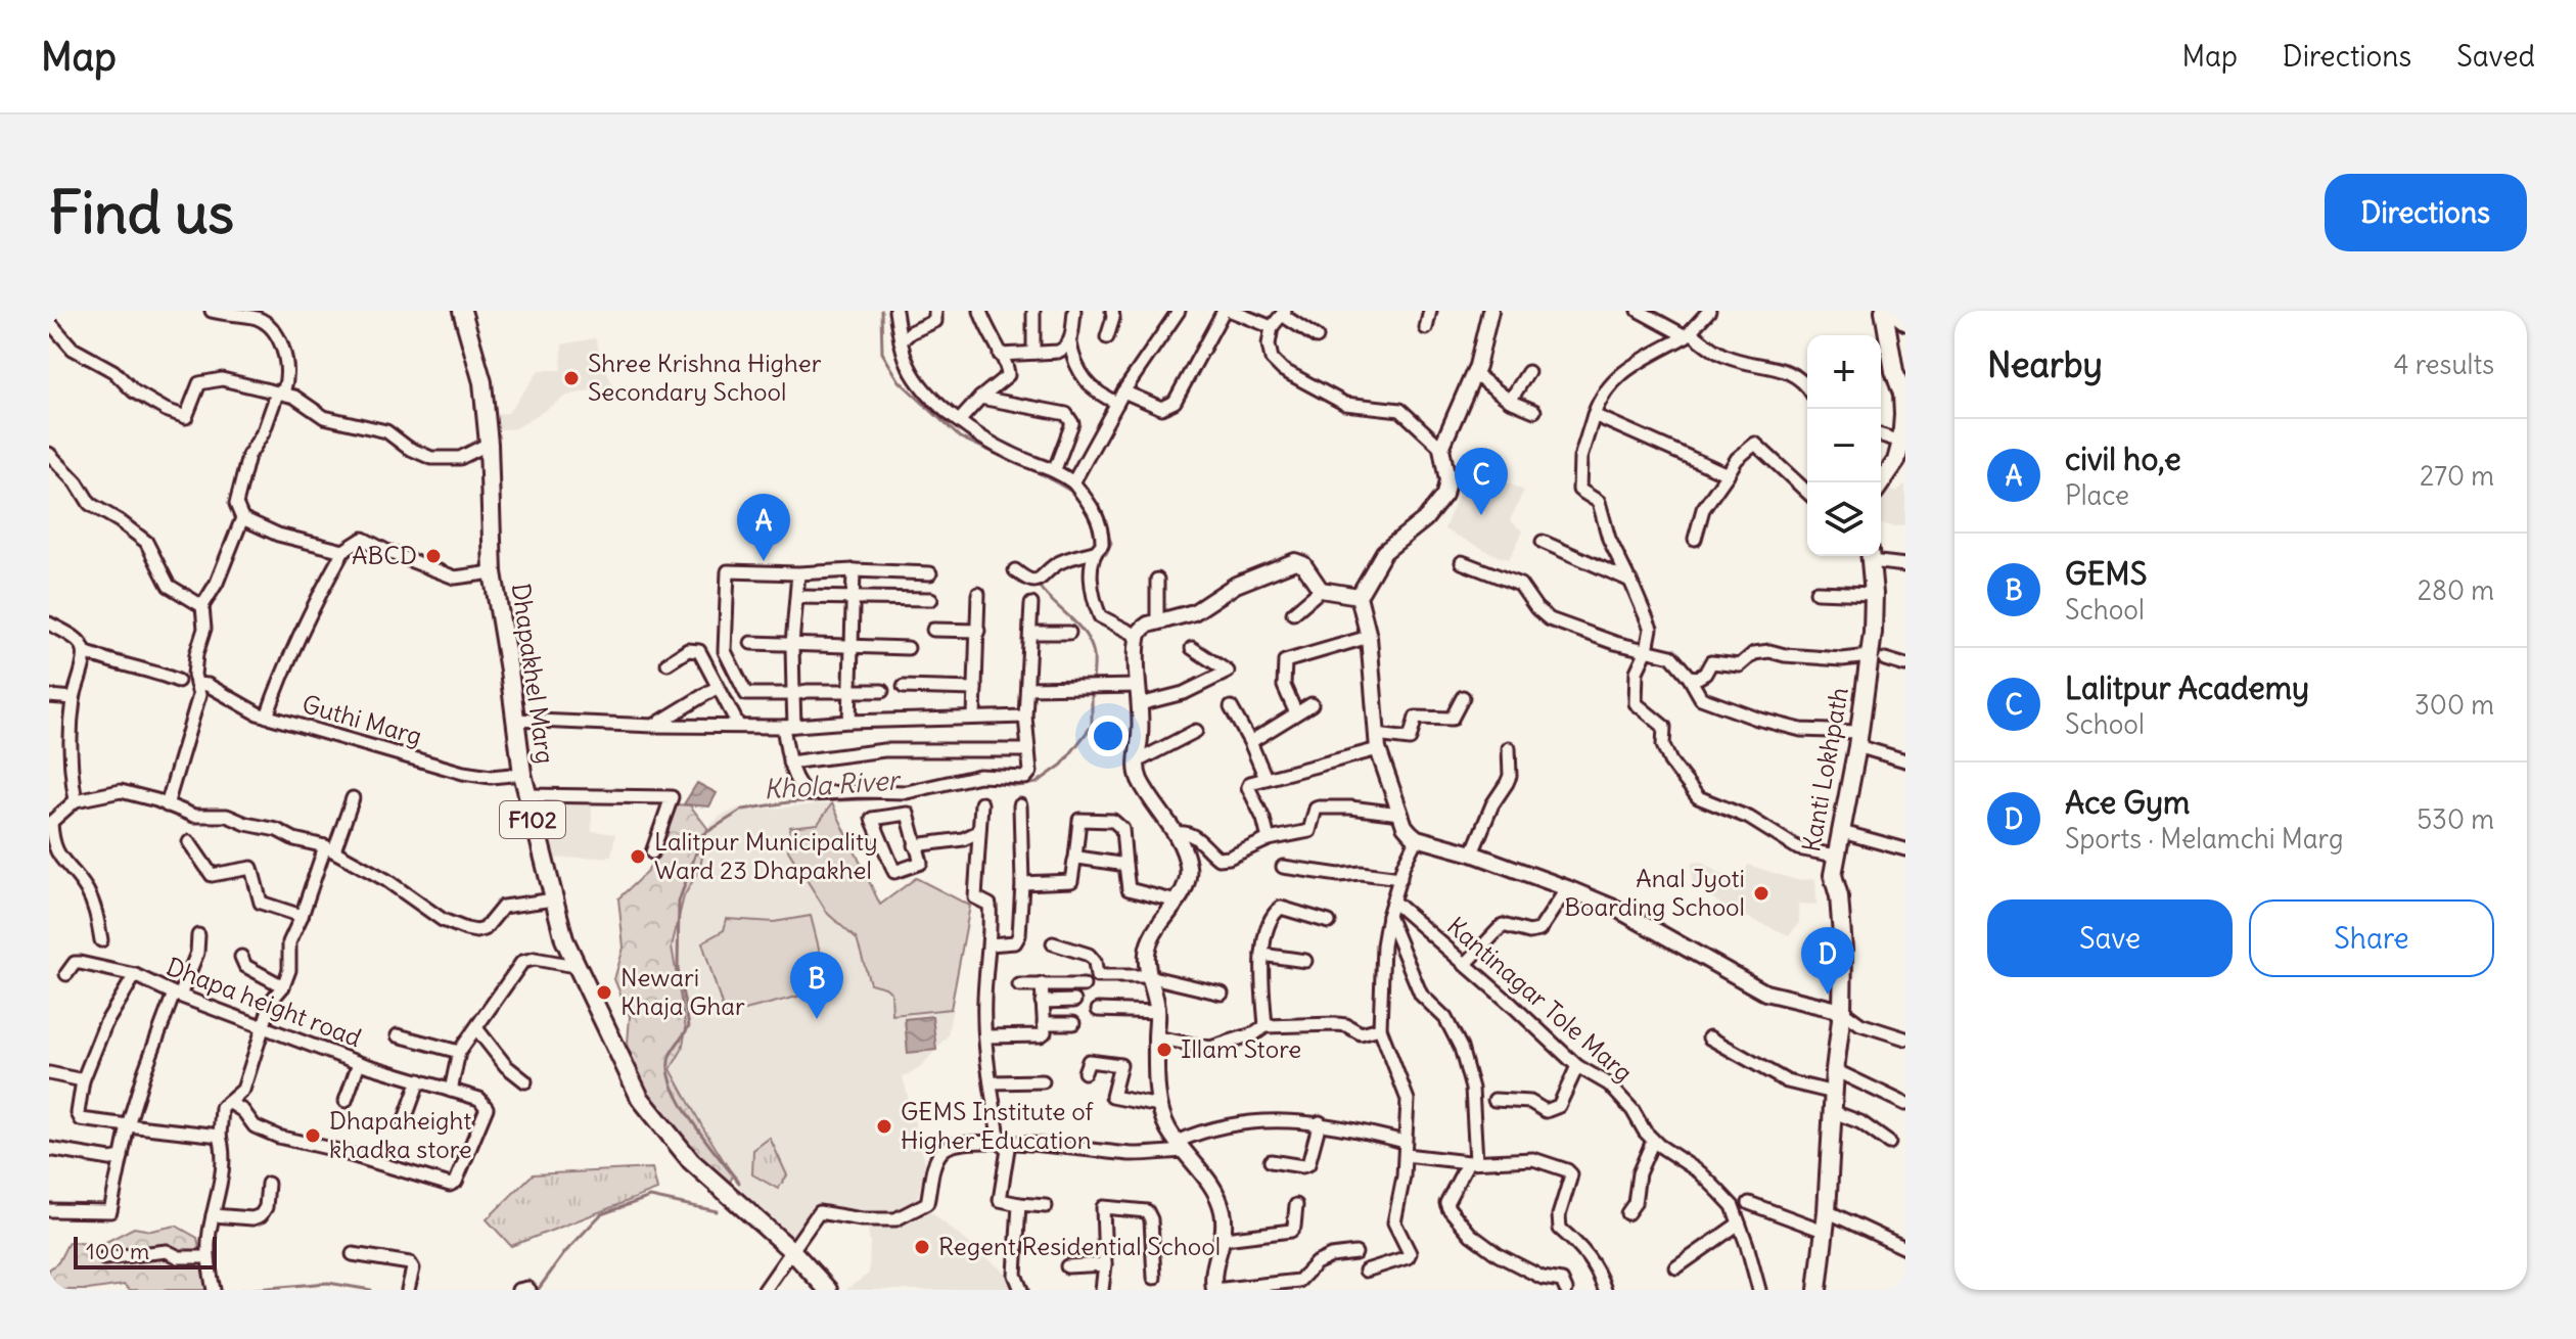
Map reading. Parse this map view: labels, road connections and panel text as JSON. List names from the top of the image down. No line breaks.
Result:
{"streets":{"main road":["Dhapakhel Marg","Kanti Lokhpath","F102"],"street":["Guthi Marg","Kantinagar Tole Marg","Dhapa height road"]},"crossings":[["Dhapakhel Marg","Guthi Marg"]],"water":["Khola River"],"places":["Shree Krishna Higher Secondary School","ABCD","Lalitpur Municipality Ward 23 Dhapakhel","Anal Jyoti Boarding School","Newari Khaja Ghar","Illam Store","GEMS Institute of Higher Education","Dhapaheight khadka store","Regent Residential School"],"scale_bar":"100 m","page":{"header":"Map","nav":["Map","Directions","Saved"],"buttons":["Directions",["Save","Share"]],"title":"Find us","heading":["Nearby","4 results"],"map_buttons":["+","−"],"list":[{"mark":"A","name":"civil ho,e","note":"Place","value":"270 m"},{"mark":"B","name":"GEMS","note":"School","value":"280 m"},{"mark":"C","name":"Lalitpur Academy","note":"School","value":"300 m"},{"mark":"D","name":"Ace Gym","note":"Sports · Melamchi Marg","value":"530 m"}],"pins":["C","A","D","B"],"scale":"100 m"}}
